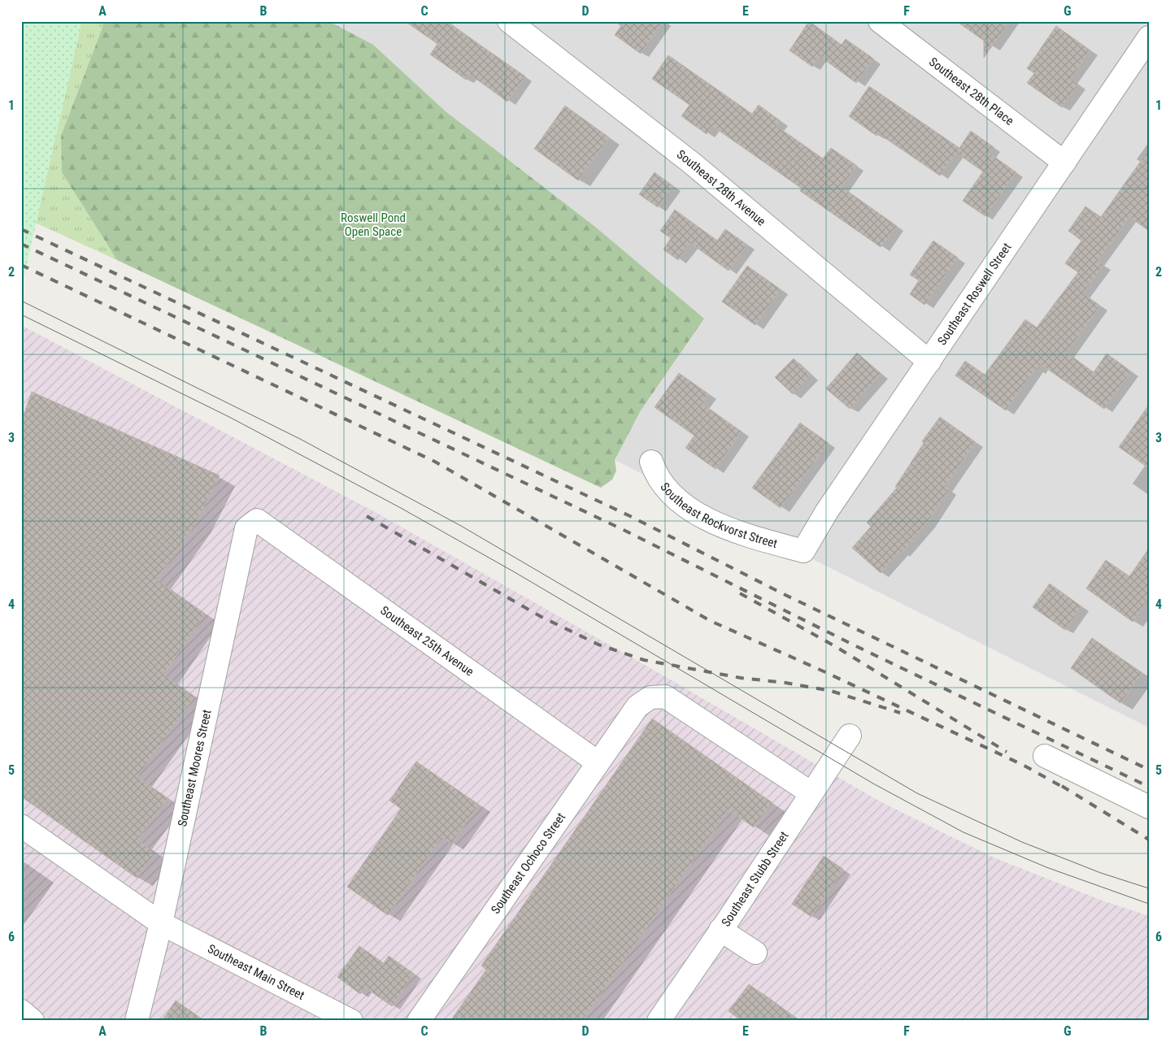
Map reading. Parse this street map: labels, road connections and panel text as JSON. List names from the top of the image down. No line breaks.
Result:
{"streets":{"street":["Southeast 28th Place","Southeast 28th Avenue","Southeast Roswell Street","Southeast Rockvorst Street","Southeast 25th Avenue","Southeast Moores Street","Southeast Ochoco Street","Southeast Stubb Street","Southeast Main Street"]},"crossings":[["Southeast 28th Place","Southeast Roswell Street"],["Southeast 28th Avenue","Southeast Roswell Street"],["Southeast Roswell Street","Southeast Rockvorst Street"],["Southeast 25th Avenue","Southeast Moores Street"],["Southeast 25th Avenue","Southeast Ochoco Street"],["Southeast Moores Street","Southeast Main Street"],["Southeast Ochoco Street","Southeast Stubb Street"]],"parks":["Roswell Pond Open Space"],"grid":{"columns":["A","B","C","D","E","F","G"],"rows":["1","2","3","4","5","6"]}}
